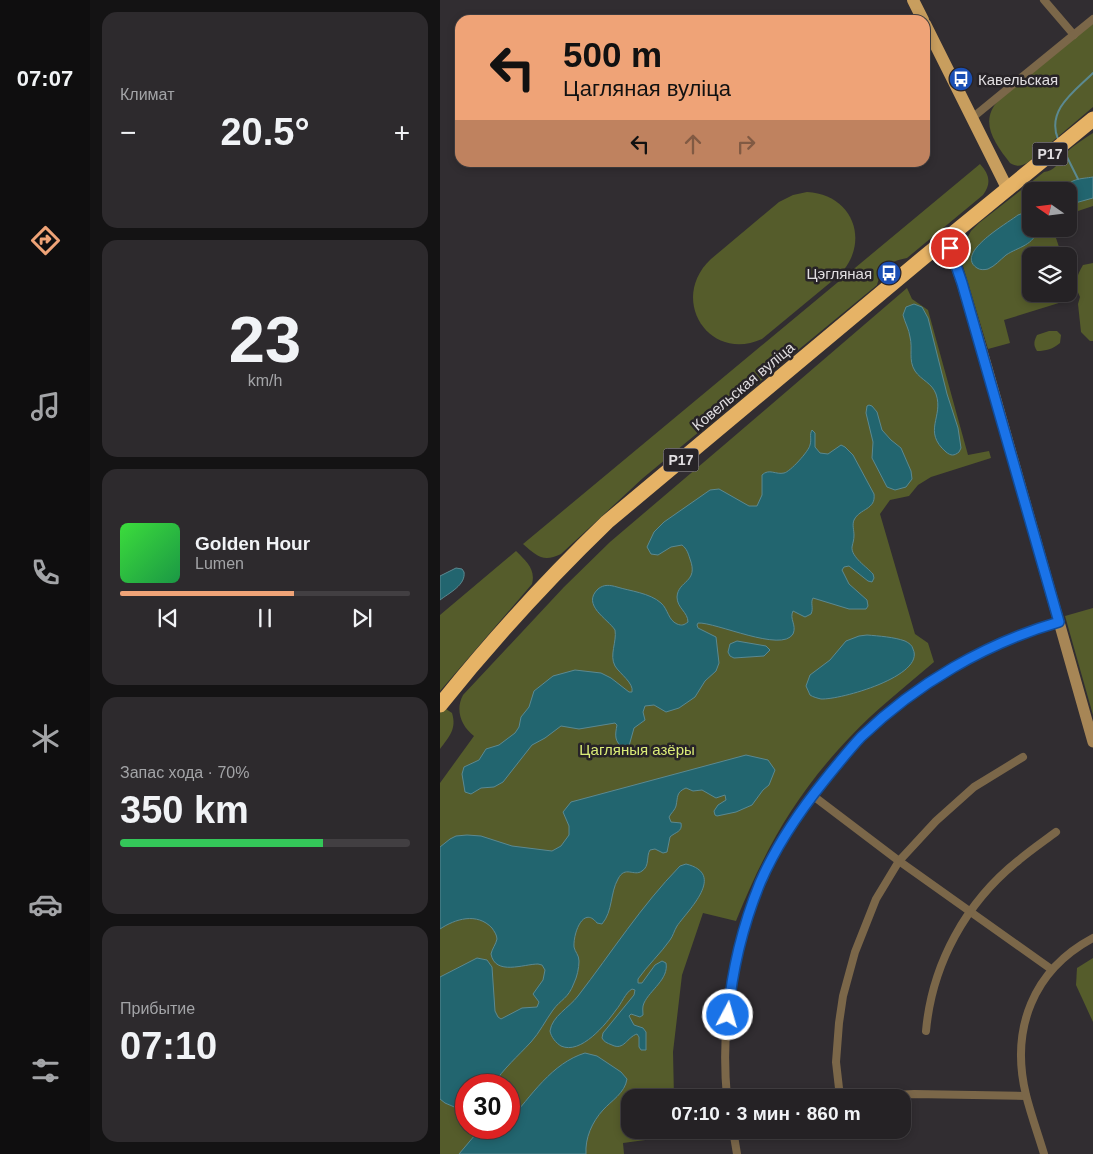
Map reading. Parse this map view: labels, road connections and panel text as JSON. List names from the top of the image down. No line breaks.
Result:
{"streets":{"highway":["Р17","Ковельская вуліца"]},"parks":["Цагляныя азёры"],"places":{"bus stop":["Кавельская","Цэгляная"]},"north":"left","page":{"tabs":"07:07","tile":["Климат",["23","km/h"],["Запас хода · 70%","350 km"],["Прибытие","07:10"]],"turn":["500 m","Цагляная вуліца"],"heat":["−","20.5°","+"],"song":["Golden Hour","Lumen"],"limit":"30","trip":"07:10 · 3 мин · 860 m"}}
